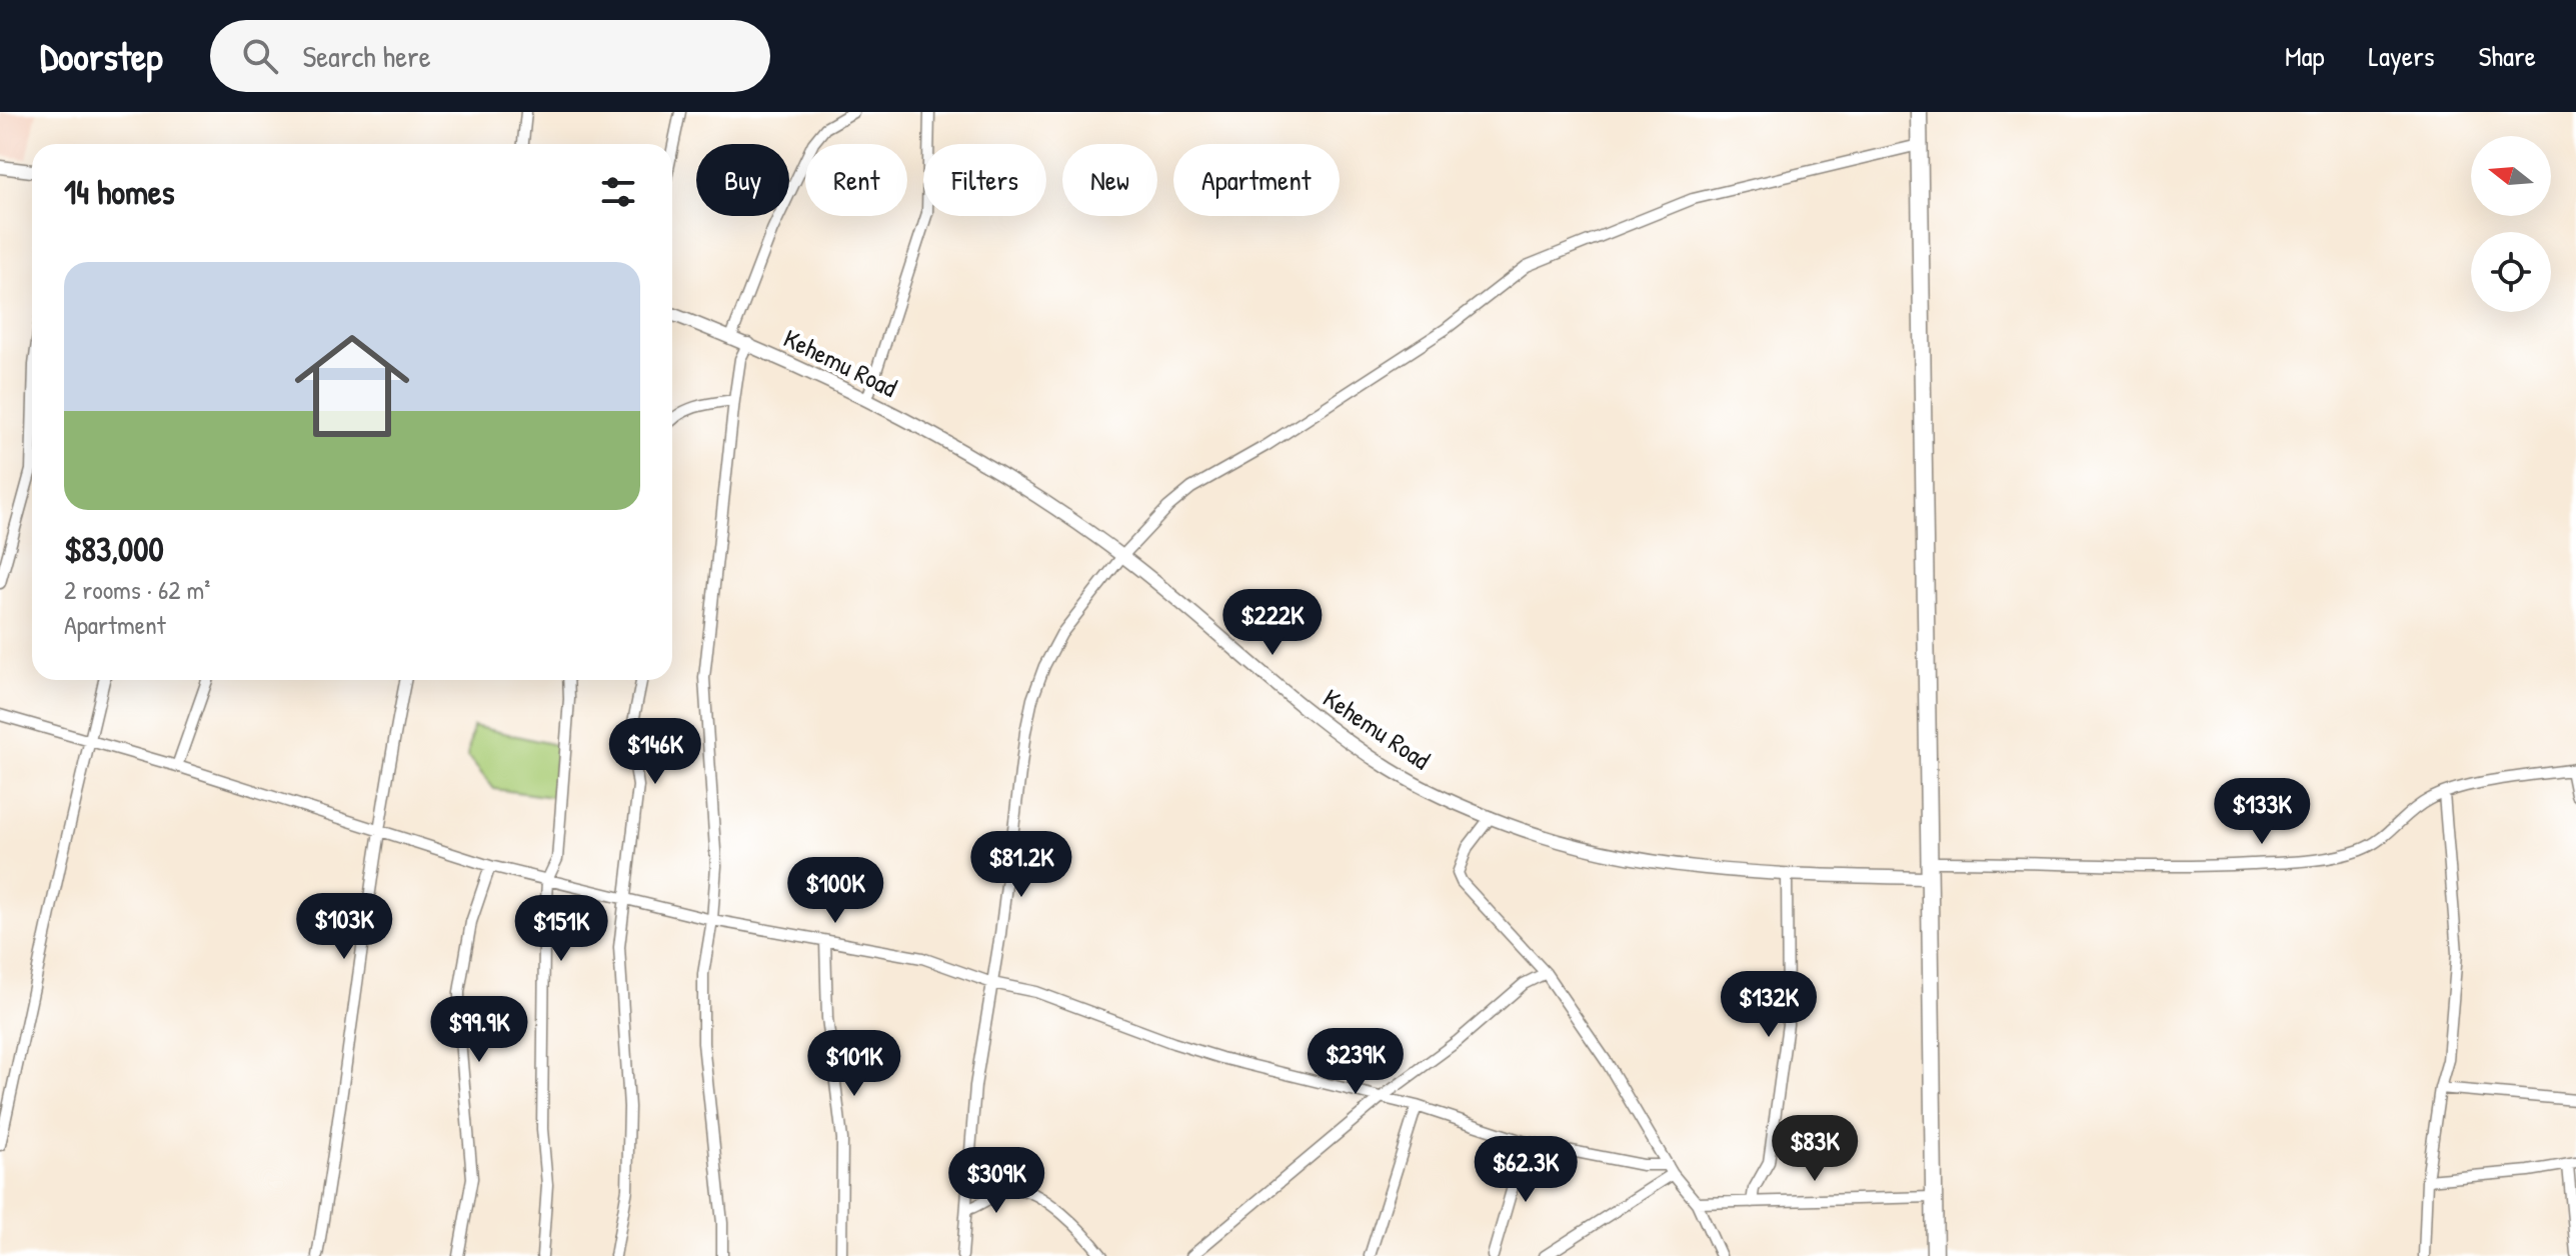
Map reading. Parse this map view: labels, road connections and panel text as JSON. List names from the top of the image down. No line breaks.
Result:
{"streets":{"street":["Kehemu Road"]},"north":"left","page":{"header":"Doorstep","search":"Search here","nav":["Map","Layers","Share"],"chip":["Buy","Rent","Filters","New","Apartment"],"heading":"14 homes","list":[{"name":"$83,000","note":"2 rooms · 62 m² · Apartment"}],"price":["$222K","$146K","$133K","$81.2K","$100K","$103K","$151K","$132K","$99.9K","$239K","$101K","$83K","$62.3K","$309K"]}}
